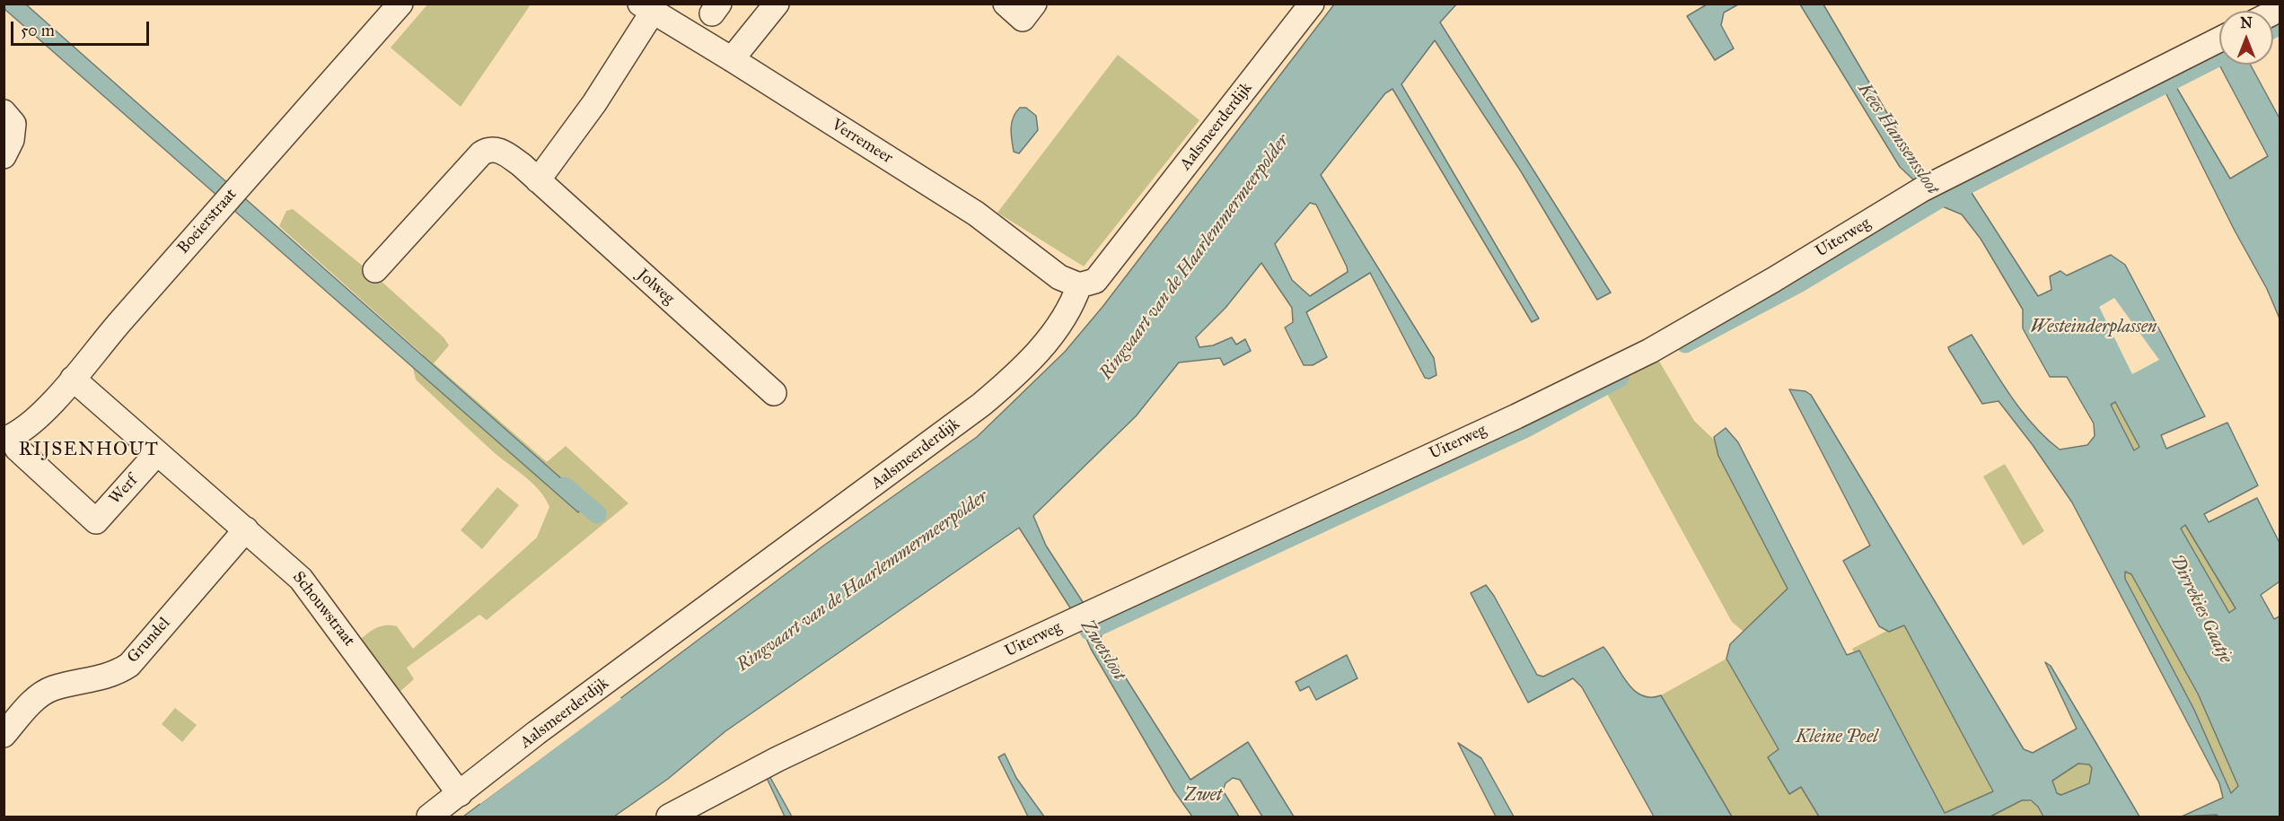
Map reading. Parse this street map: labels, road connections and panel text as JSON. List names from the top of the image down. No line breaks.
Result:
{"streets":{"street":["Aalsmeerderdijk","Verremeer","Boeierstraat","Uiterweg","Jolweg","Werf","Schouwstraat","Grundel"]},"crossings":[["Aalsmeerderdijk","Verremeer"],["Aalsmeerderdijk","Schouwstraat"],["Boeierstraat","Werf"],["Werf","Schouwstraat"],["Schouwstraat","Grundel"]],"districts":["RIJSENHOUT"],"water":["Kees Hanssenssloot","Ringvaart van de Haarlemmermeerpolder","Westeinderplassen","Dirrekies Gaatje","Zwetsloot","Kleine Poel","Zwet"],"scale_bar":"50 m","north":"top"}
